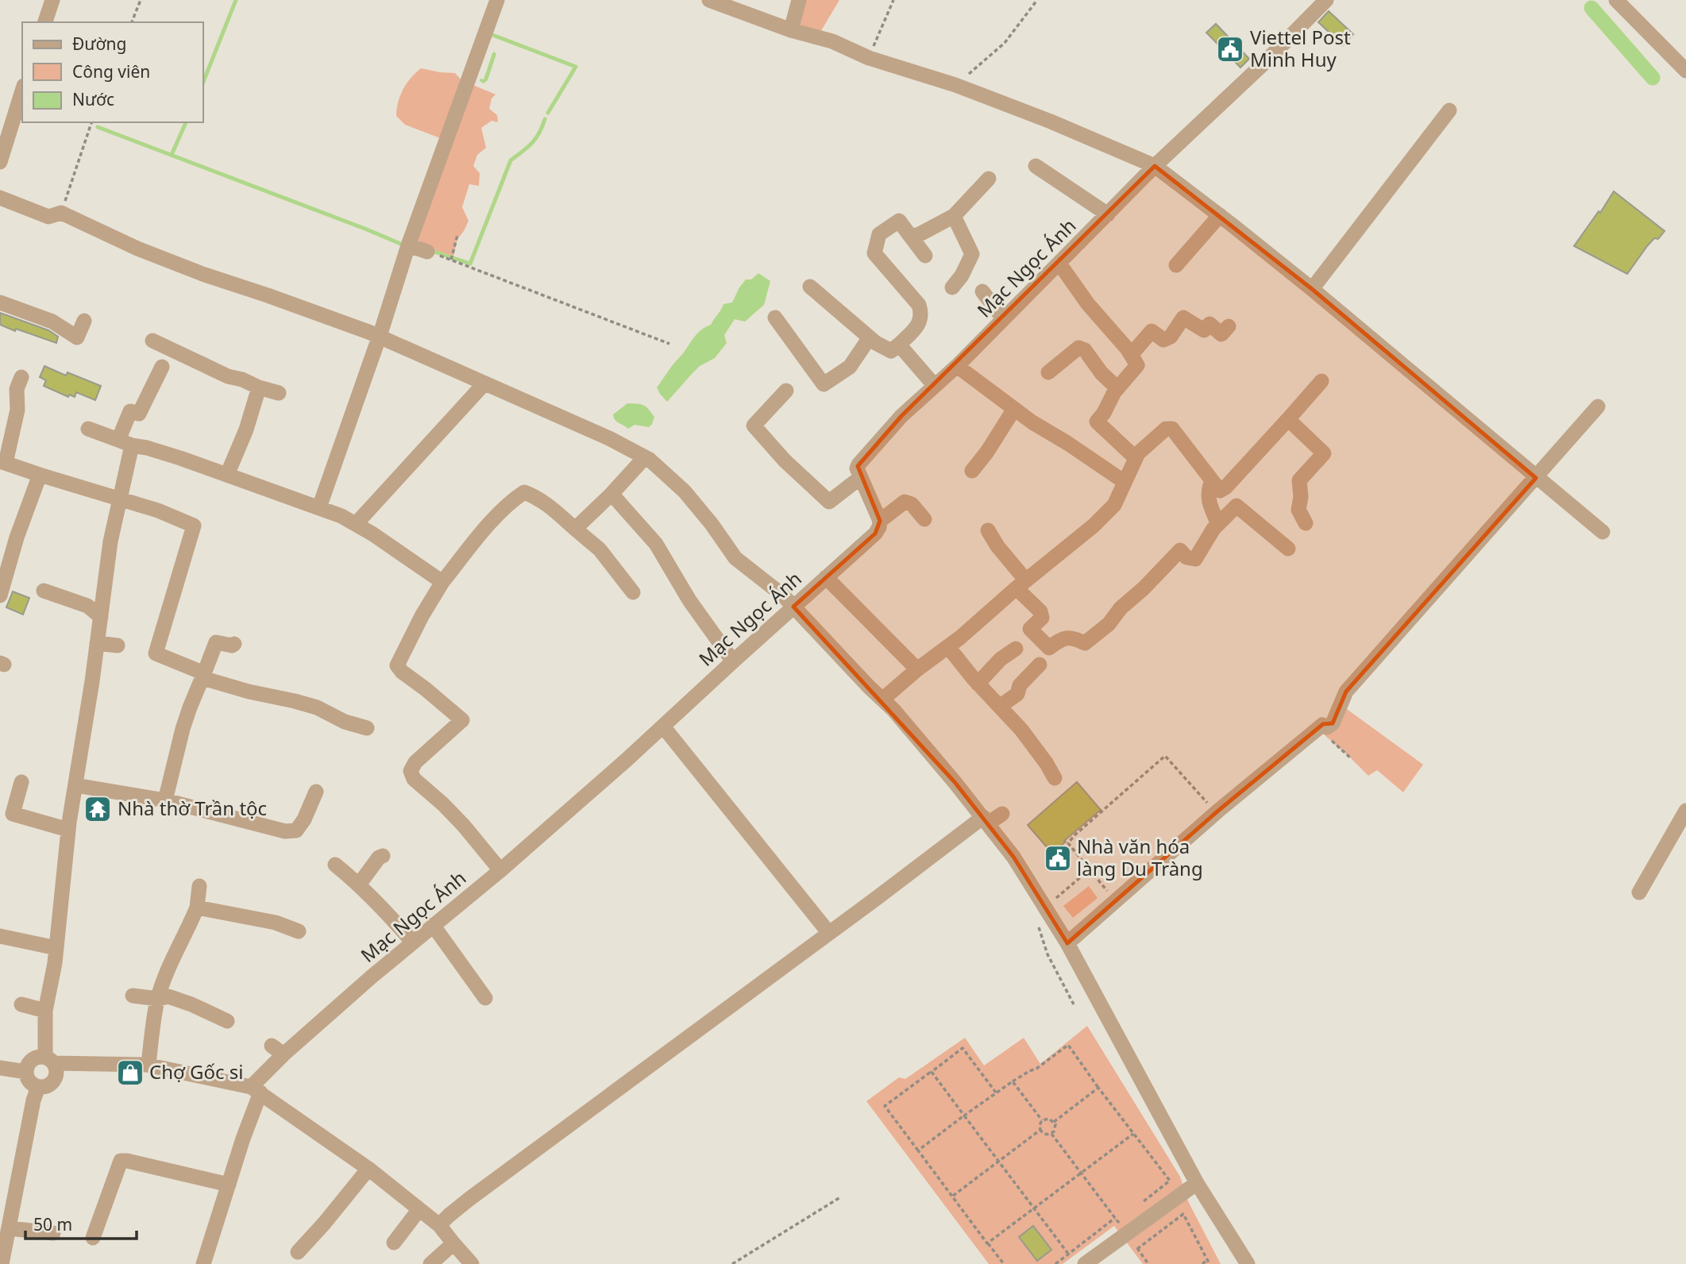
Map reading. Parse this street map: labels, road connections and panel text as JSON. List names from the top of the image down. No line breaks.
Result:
{"streets":{"street":["Mạc Ngọc Ánh"]},"places":{"public building":["Viettel Post Minh Huy","Nhà văn hóa làng Du Tràng"],"temple":["Nhà thờ Trần tộc"],"shop":["Chợ Gốc si"]},"legend":["Đường","Công viên","Nước"],"scale_bar":"50 m"}
